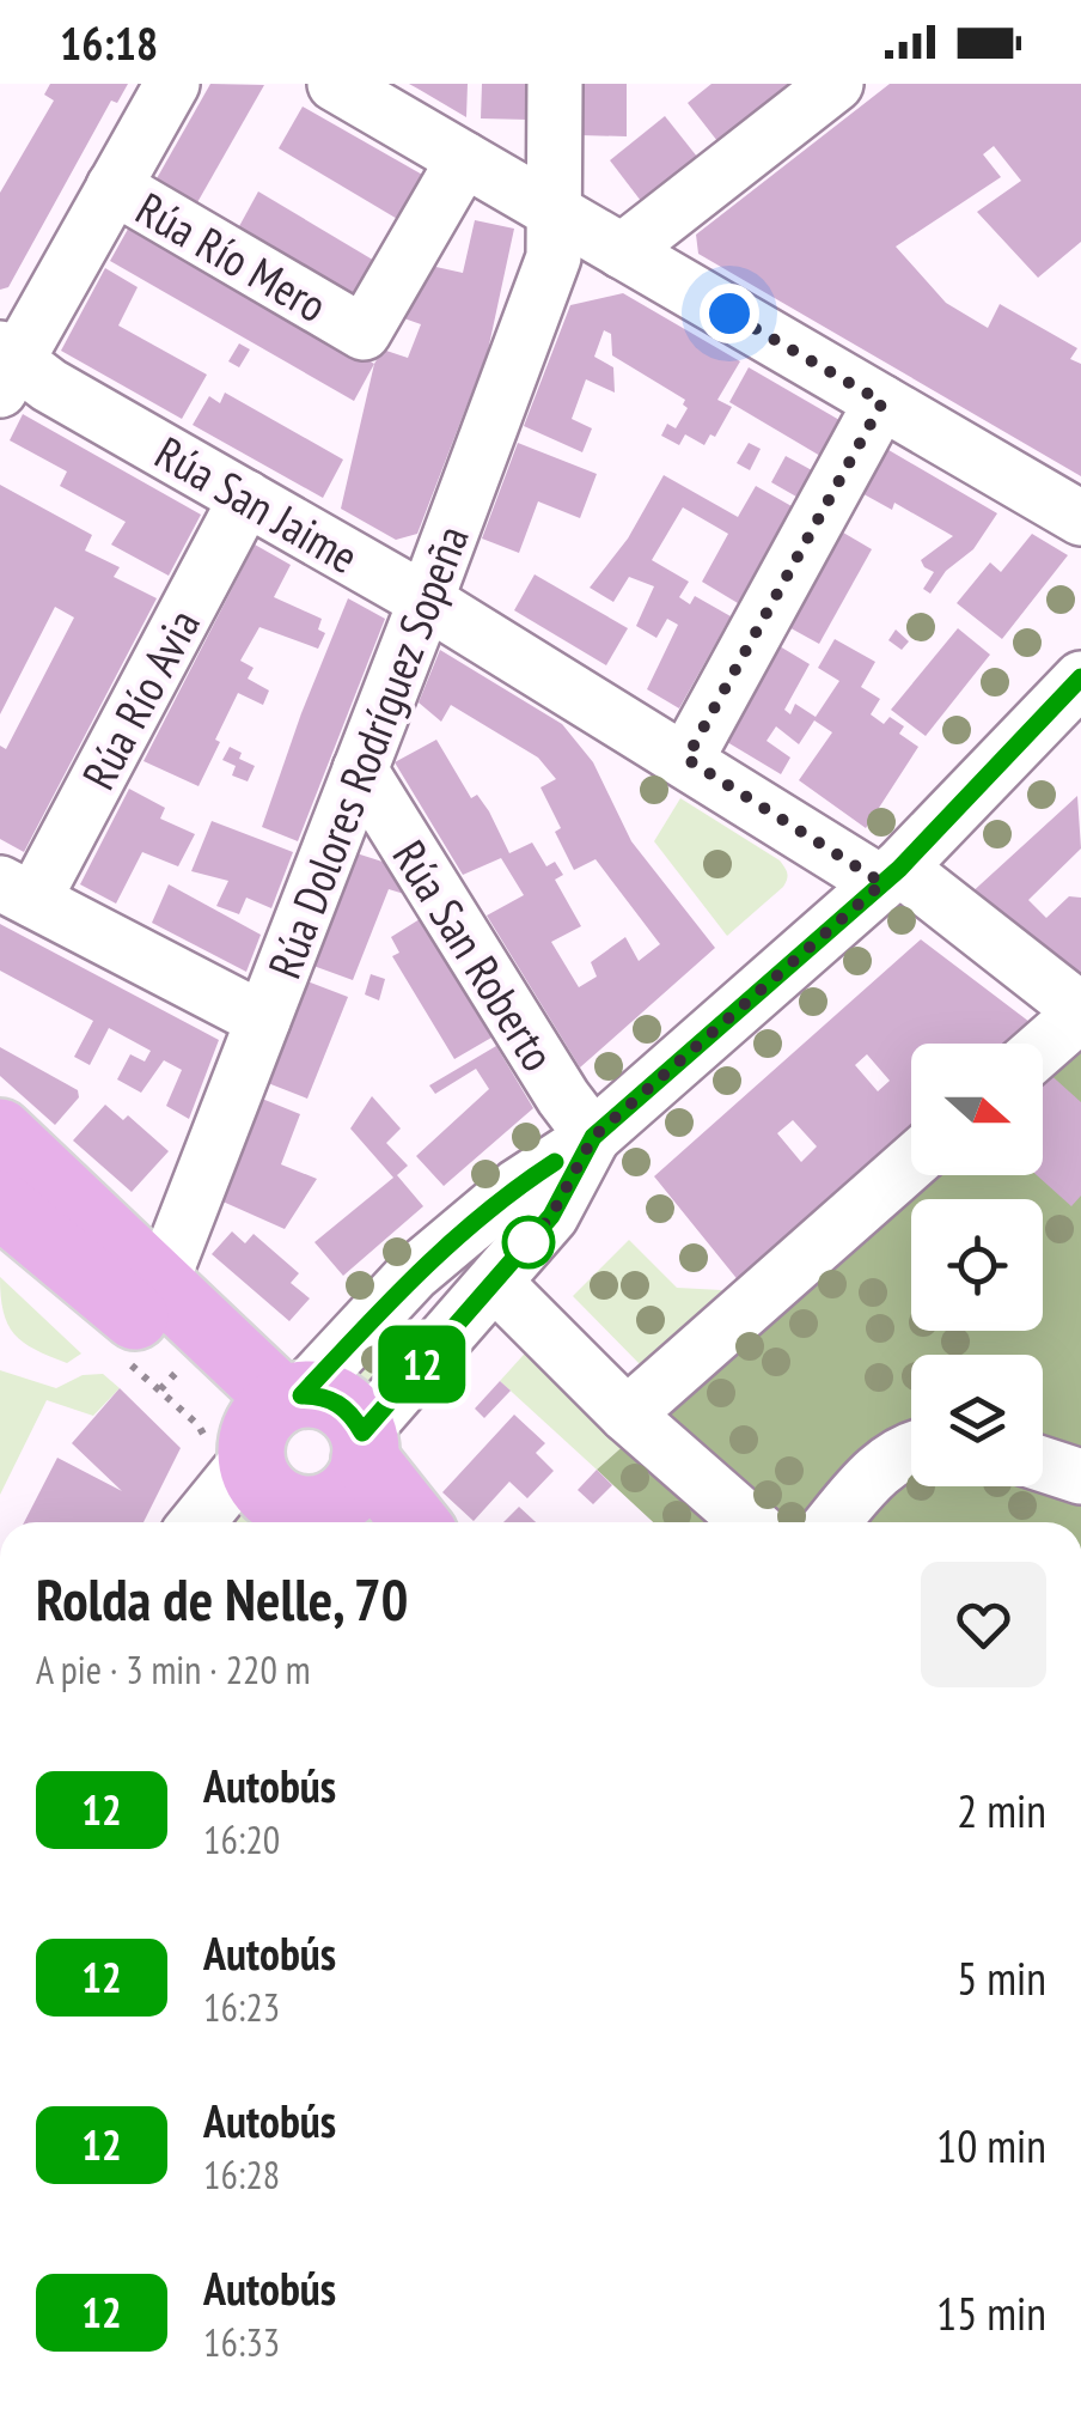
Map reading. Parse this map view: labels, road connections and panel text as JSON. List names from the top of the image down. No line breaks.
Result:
{"streets":{"street":["Rúa Río Mero","Rúa San Jaime","Rúa Río Avia","Rúa Dolores Rodríguez Sopeña","Rúa San Roberto"]},"crossings":[["Rúa San Jaime","Rúa Río Avia"],["Rúa San Jaime","Rúa Dolores Rodríguez Sopeña"],["Rúa Dolores Rodríguez Sopeña","Rúa San Roberto"]],"lines":["bus line 12"],"north":"right","page":{"status":"16:18","on_map":"12","heading":["Rolda de Nelle, 70","A pie · 3 min · 220 m"],"list":[{"mark":"12","name":"Autobús","note":"16:20","value":"2 min"},{"mark":"12","name":"Autobús","note":"16:23","value":"5 min"},{"mark":"12","name":"Autobús","note":"16:28","value":"10 min"},{"mark":"12","name":"Autobús","note":"16:33","value":"15 min"}]}}
